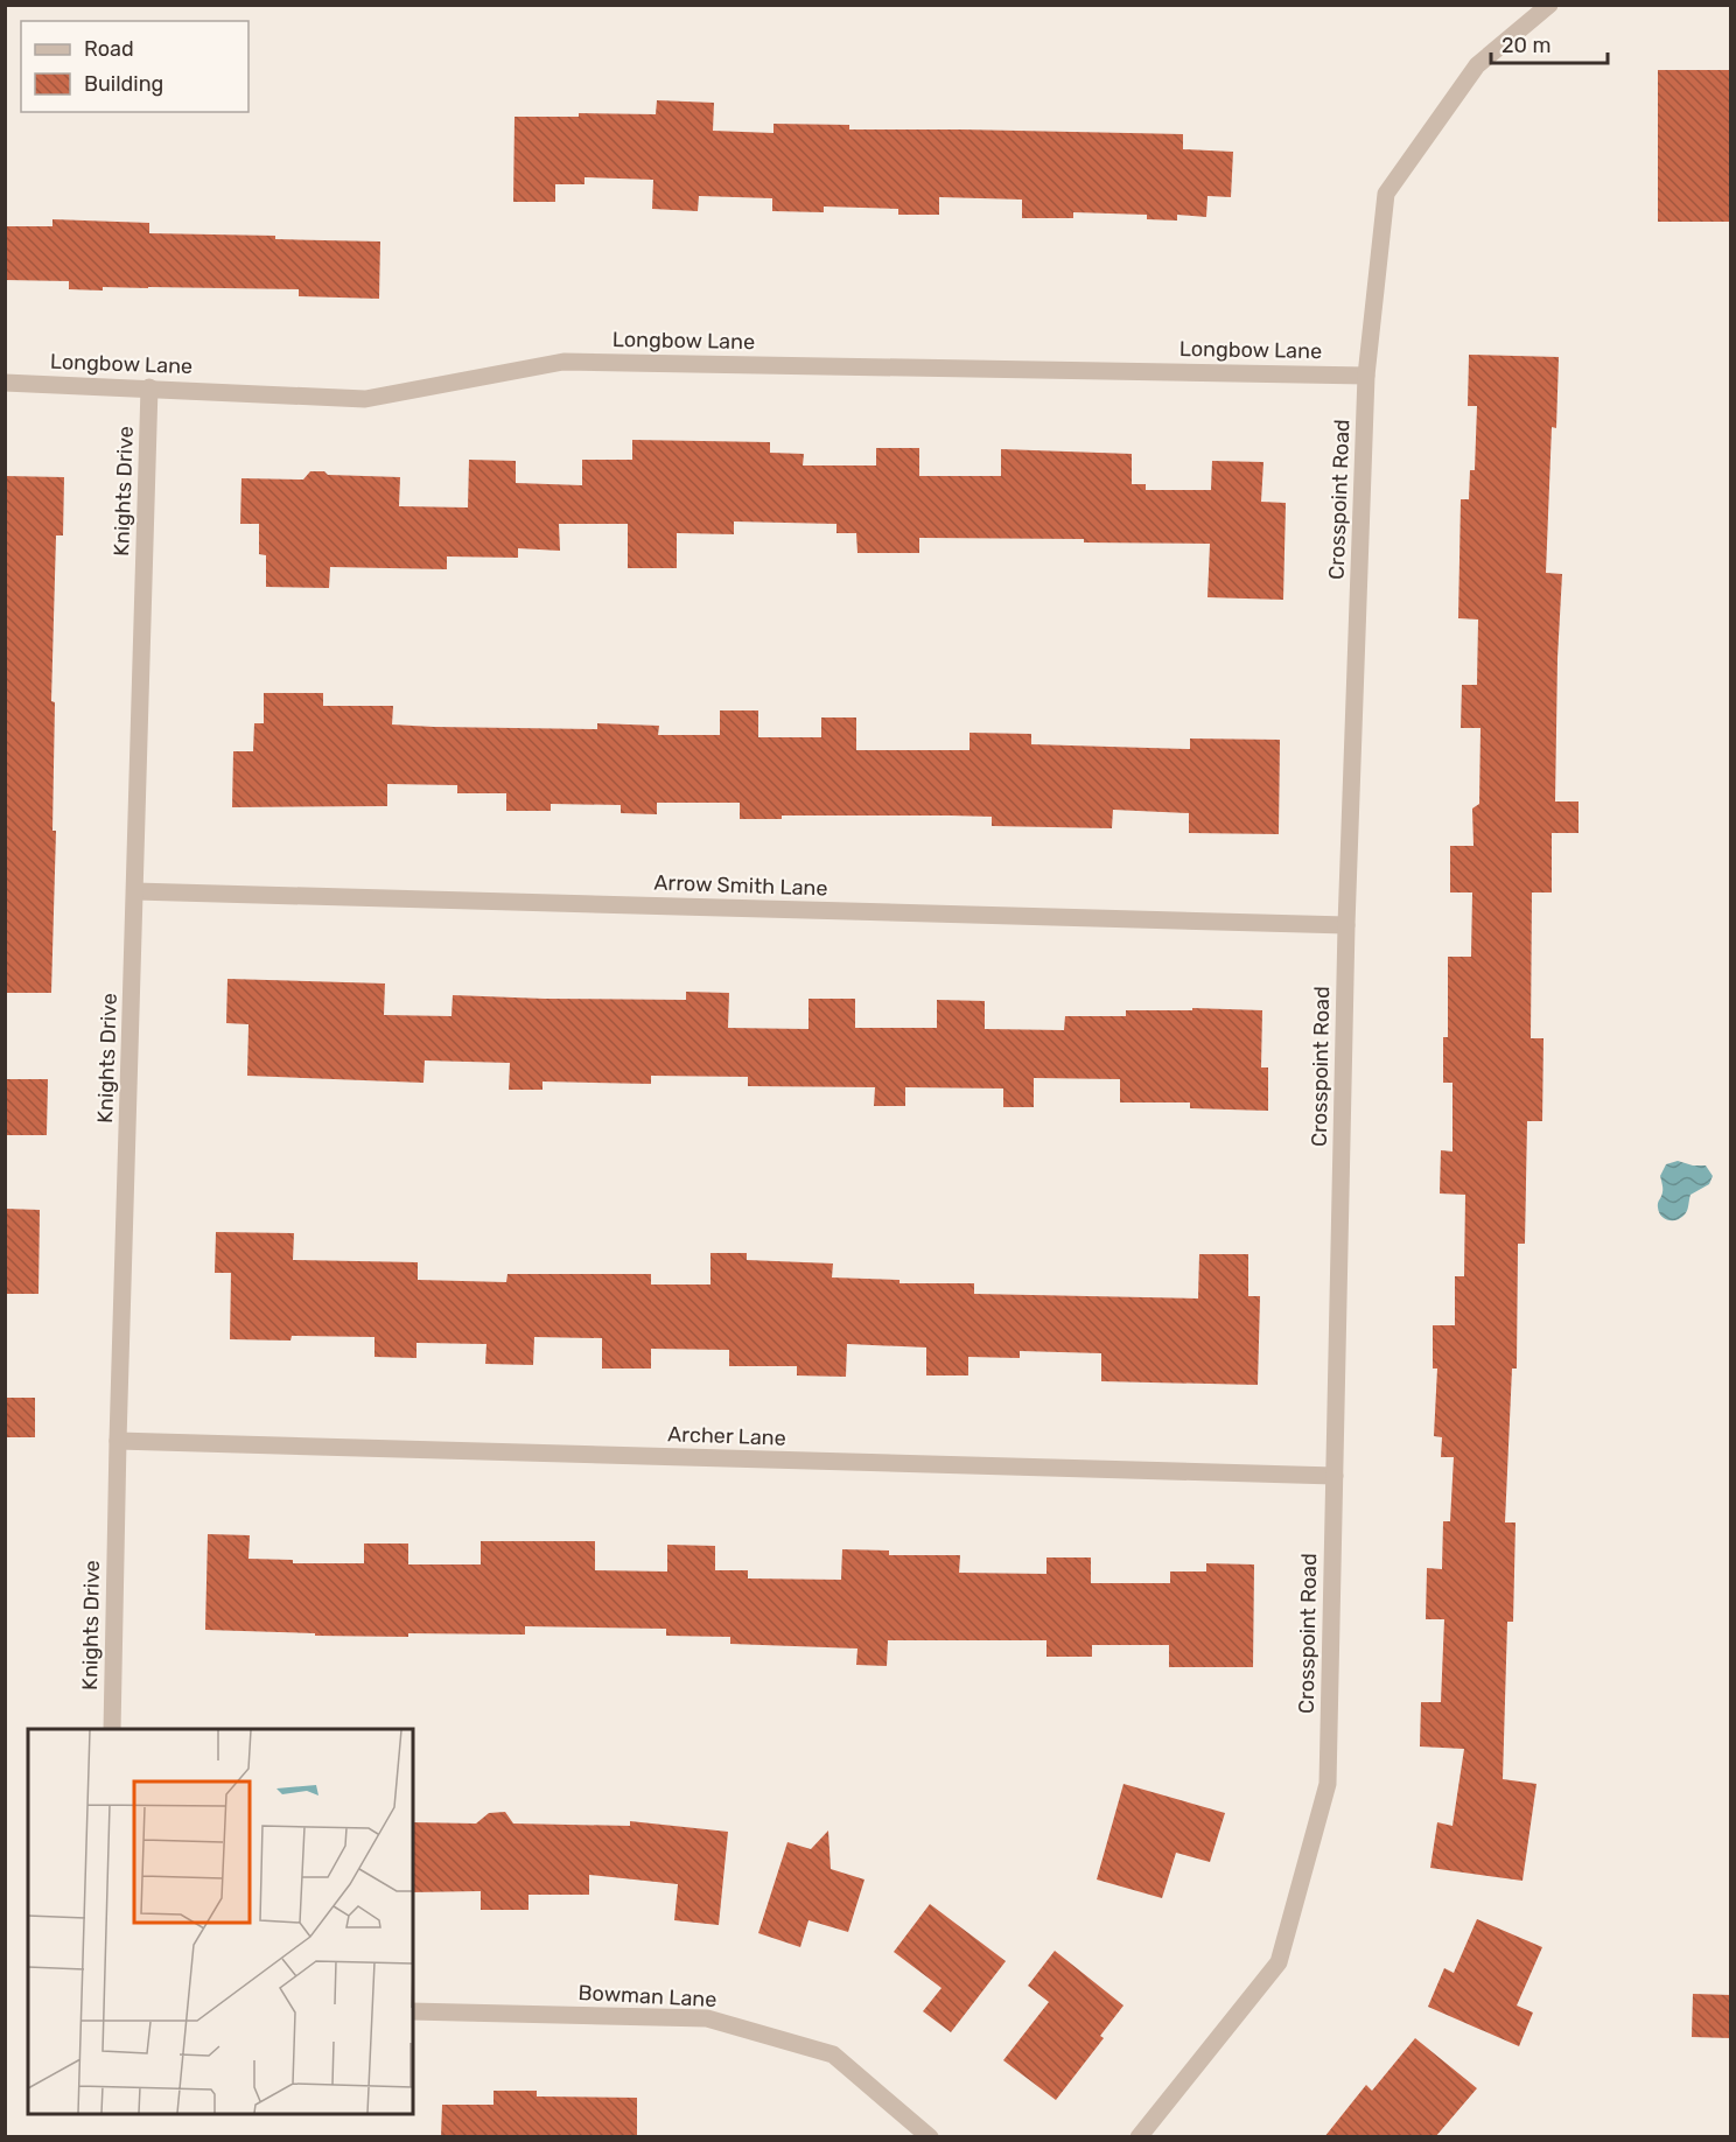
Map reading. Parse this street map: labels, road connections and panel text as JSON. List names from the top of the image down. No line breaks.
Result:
{"streets":{"street":["Longbow Lane","Knights Drive","Crosspoint Road","Arrow Smith Lane","Archer Lane","Bowman Lane"]},"crossings":[["Longbow Lane","Knights Drive"],["Longbow Lane","Crosspoint Road"],["Knights Drive","Arrow Smith Lane"],["Knights Drive","Archer Lane"],["Crosspoint Road","Arrow Smith Lane"],["Crosspoint Road","Archer Lane"]],"legend":["Road","Building"],"scale_bar":"20 m"}
